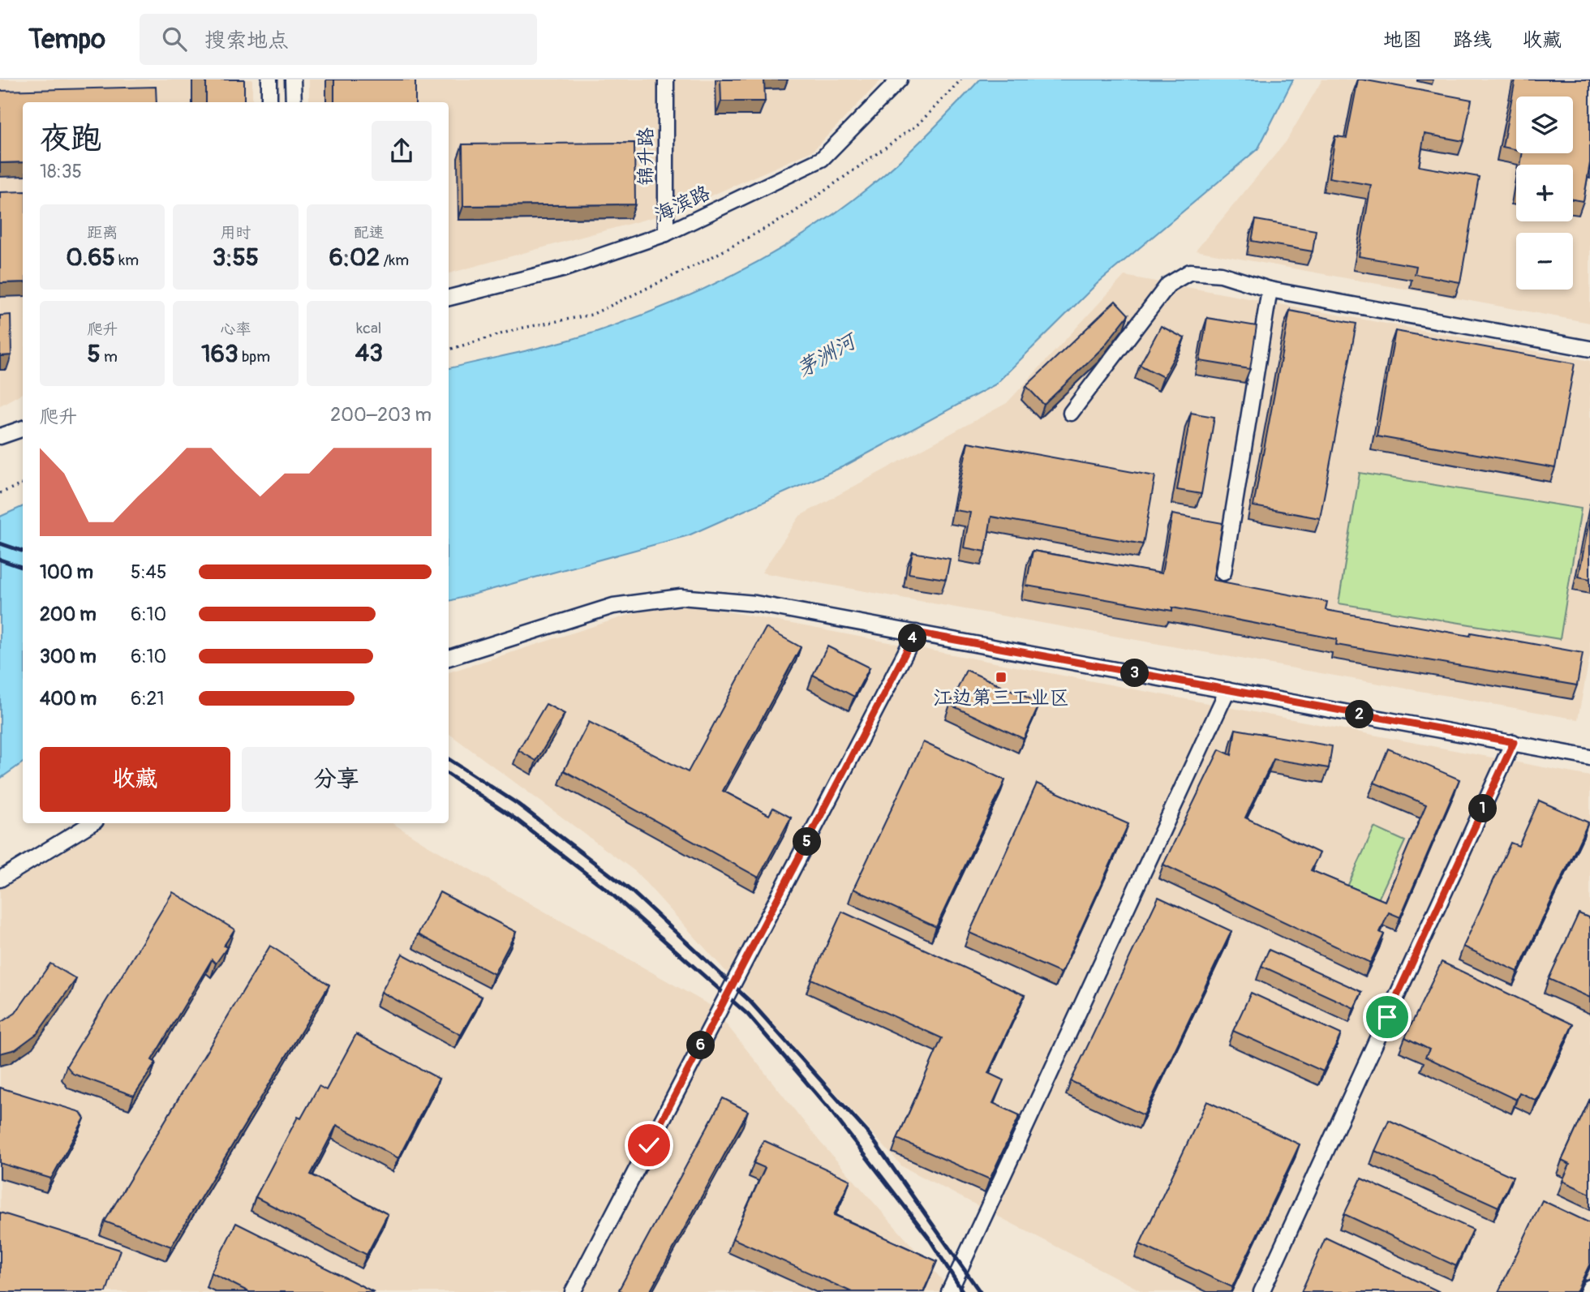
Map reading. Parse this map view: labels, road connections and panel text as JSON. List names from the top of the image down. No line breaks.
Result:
{"streets":{"street":["锦升路","海滨路"]},"crossings":[["锦升路","海滨路"]],"water":["茅洲河"],"places":{"transit":["江边第三工业区"]},"page":{"header":"Tempo","search":"搜索地点","nav":["地图","路线","收藏"],"map_buttons":["+","−"],"heading":["夜跑","18:35"],"stats":[["距离","0.65 km"],["用时","3:55"],["配速","6:02 /km"],["爬升","5 m"],["心率","163 bpm"],["kcal","43"]],"chart":["爬升","200–203 m"],"list":[{"name":"100 m","note":"5:45"},{"name":"200 m","note":"6:10"},{"name":"300 m","note":"6:10"},{"name":"400 m","note":"6:21"}],"pins":["4","3","2","1","5","6"],"buttons":["收藏","分享"]}}
